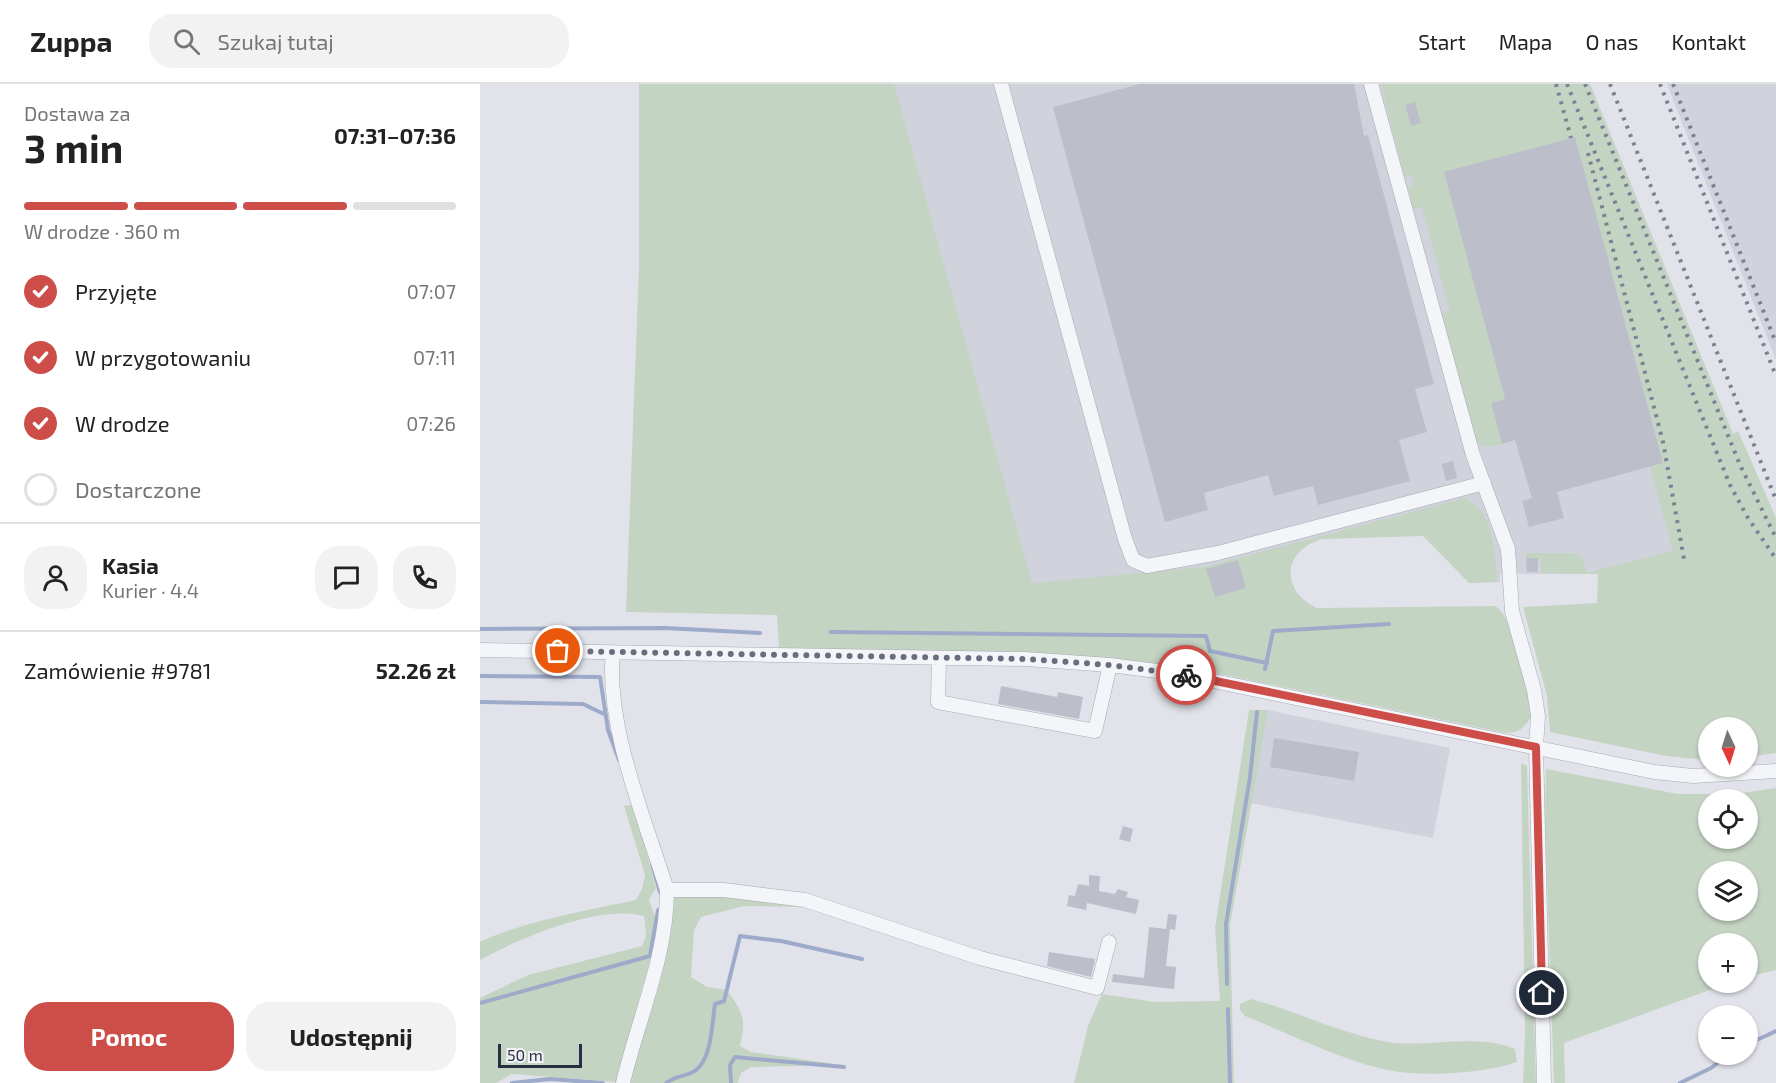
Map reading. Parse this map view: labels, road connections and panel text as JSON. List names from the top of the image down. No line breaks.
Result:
{"scale_bar":"50 m","north":"bottom","page":{"header":"Zuppa","search":"Szukaj tutaj","nav":["Start","Mapa","O nas","Kontakt"],"heading":["3 min","Dostawa za","07:31–07:36"],"panel":["Kasia","Kurier · 4.4","Zamówienie #9781","52.26 zł"],"bar":"W drodze · 360 m","list":[["Przyjęte","07:07"],["W przygotowaniu","07:11"],["W drodze","07:26"],"Dostarczone"],"map_buttons":["+","−"],"buttons":["Pomoc","Udostępnij"],"scale":"50 m"}}
